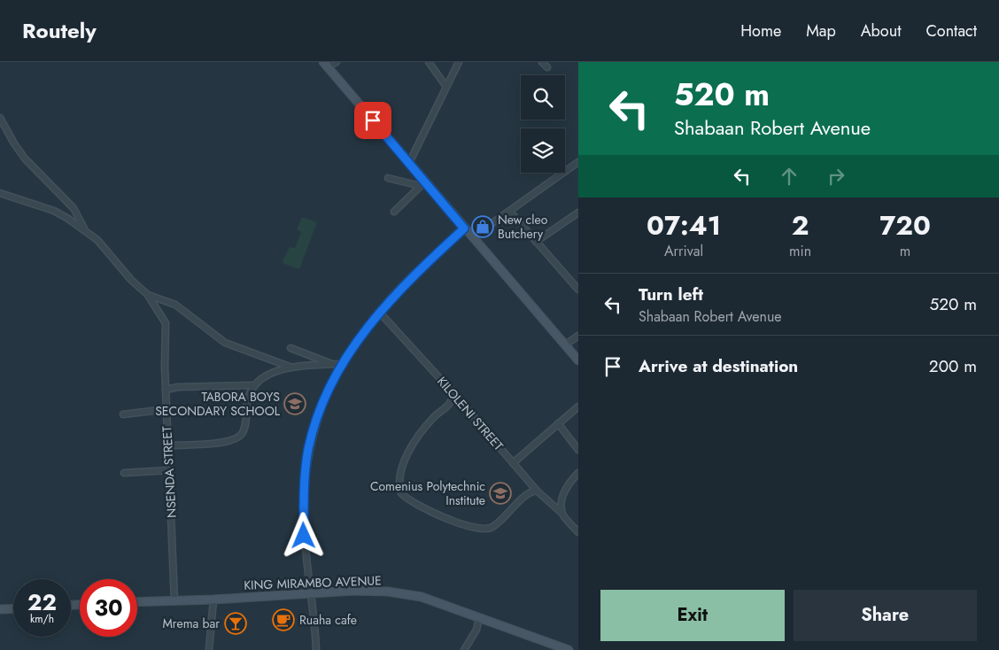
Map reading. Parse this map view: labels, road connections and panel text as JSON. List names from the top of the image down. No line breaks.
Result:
{"streets":{"main road":["KING MIRAMBO AVENUE"],"street":["KILOLENI STREET","NSENDA STREET"]},"crossings":[["NSENDA STREET","KING MIRAMBO AVENUE"]],"places":{"shop":["New cleo Butchery"],"school or university":["TABORA BOYS SECONDARY SCHOOL","Comenius Polytechnic Institute"],"cafe":["Ruaha cafe"],"bar":["Mrema bar"]},"page":{"header":"Routely","nav":["Home","Map","About","Contact"],"turn":["520 m","Shabaan Robert Avenue"],"eta":["07:41","Arrival","2","min","720","m"],"list":[{"name":"Turn left","note":"Shabaan Robert Avenue","value":"520 m"},{"name":"Arrive at destination","value":"200 m"}],"speed":"22 km/h","limit":"30","buttons":["Exit","Share"]}}
